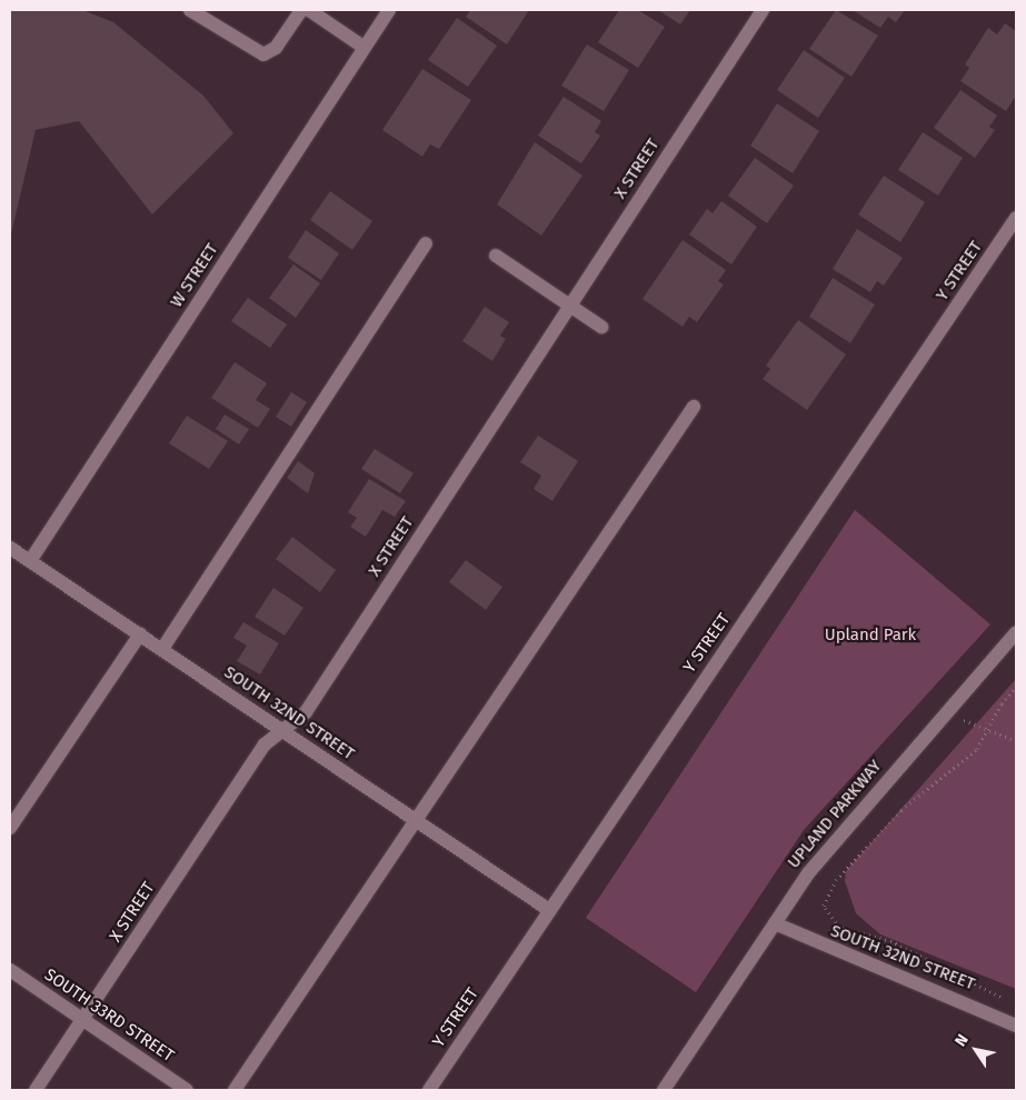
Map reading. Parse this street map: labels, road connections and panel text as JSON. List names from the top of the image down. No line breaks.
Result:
{"streets":{"street":["X STREET","Y STREET","W STREET","SOUTH 32ND STREET","UPLAND PARKWAY","SOUTH 33RD STREET"]},"crossings":[["X STREET","SOUTH 32ND STREET"],["X STREET","SOUTH 33RD STREET"],["Y STREET","SOUTH 32ND STREET"],["W STREET","SOUTH 32ND STREET"],["SOUTH 32ND STREET","UPLAND PARKWAY"]],"parks":["Upland Park"],"north":"top left"}
